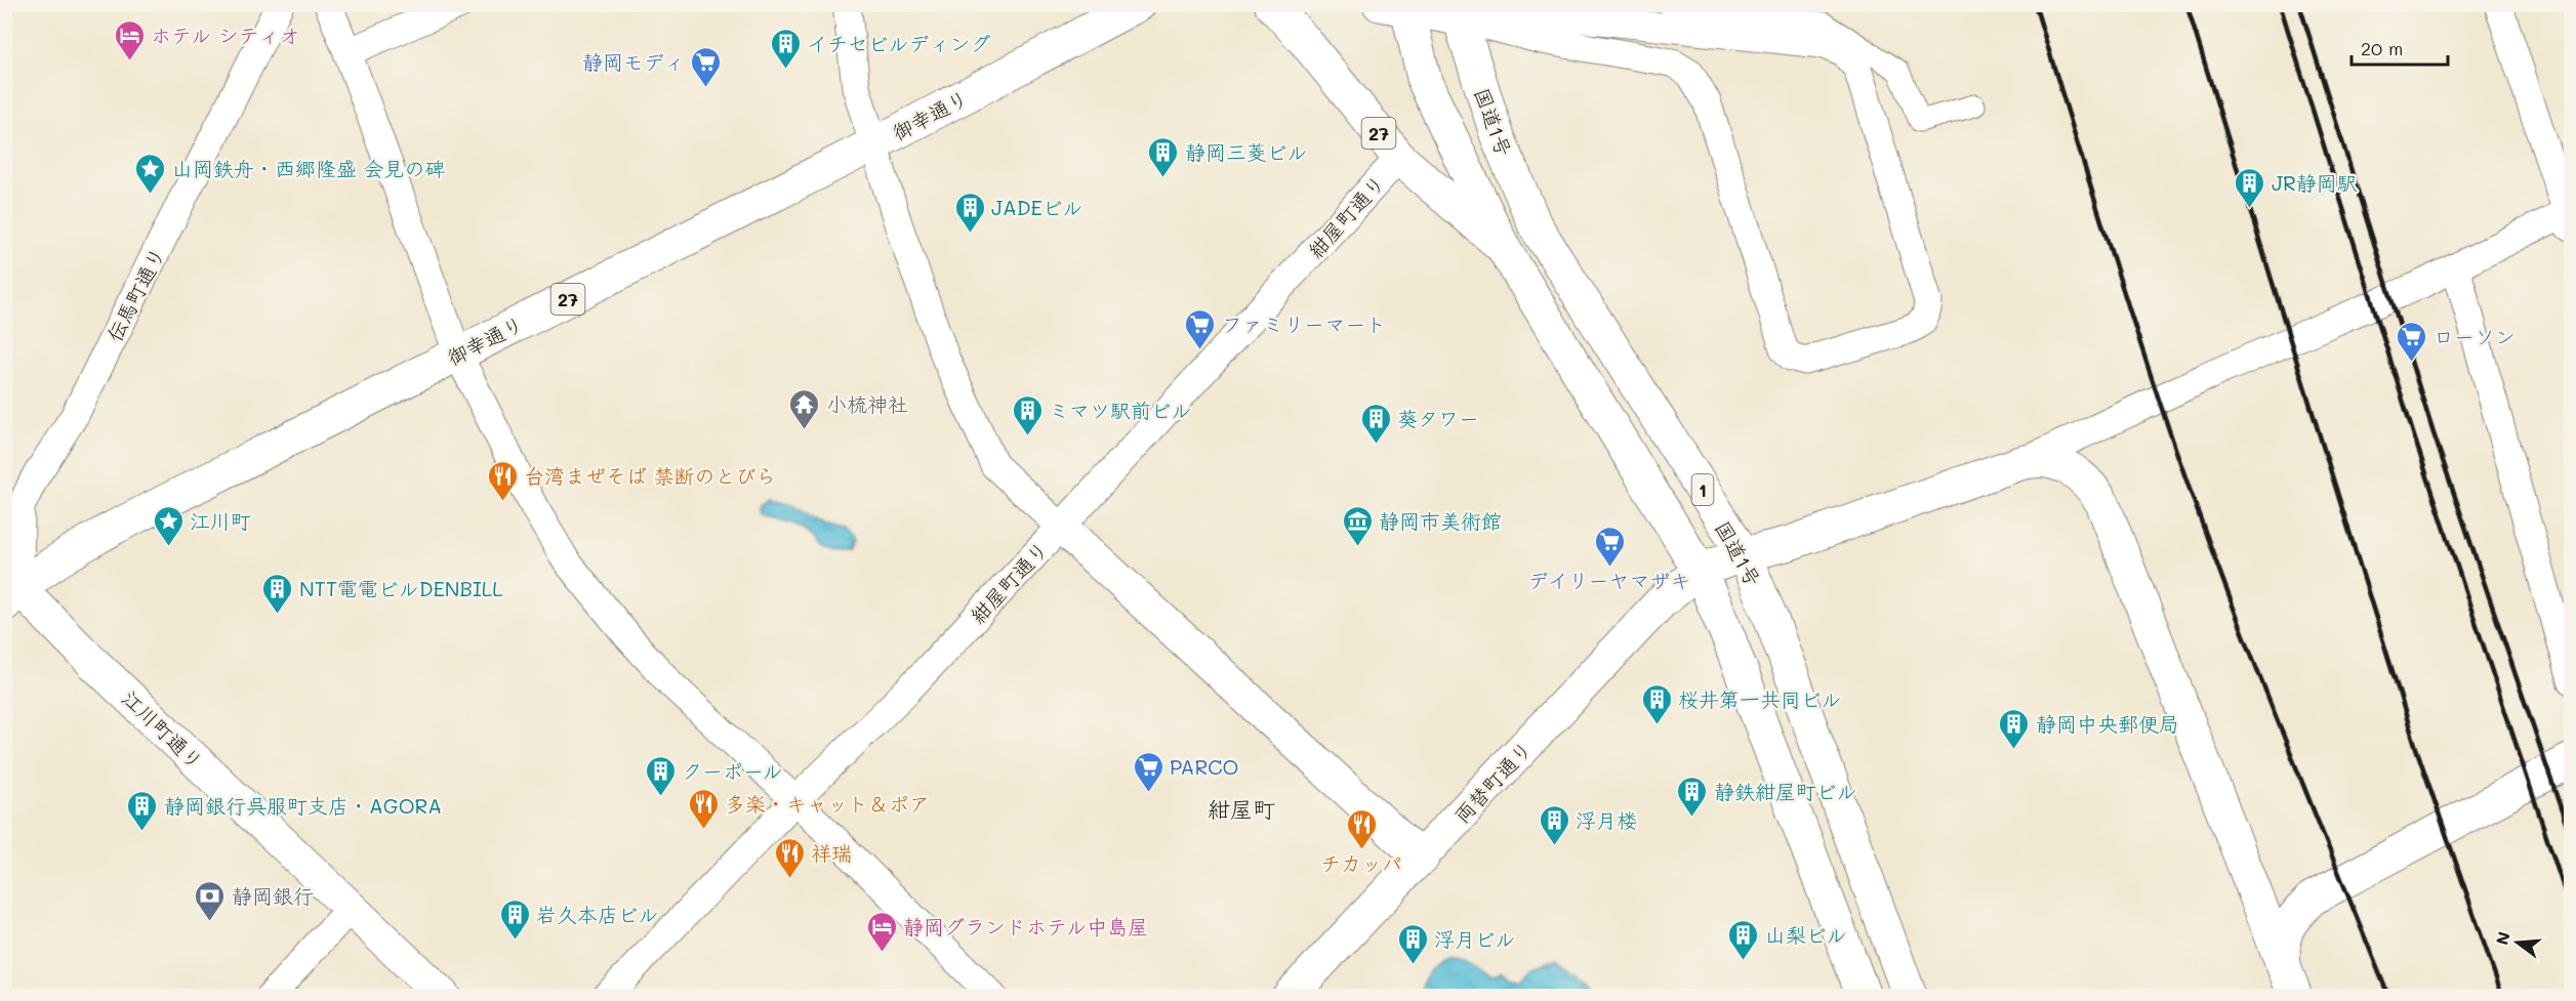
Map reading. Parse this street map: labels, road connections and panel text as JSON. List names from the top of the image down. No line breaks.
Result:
{"streets":{"main road":["御幸通り","国道1号","27","1","江川町通り","両替町通り"],"street":["紺屋町通り","伝馬町通り"]},"crossings":[["御幸通り","伝馬町通り"],["御幸通り","江川町通り"],["国道1号","両替町通り"],["27","紺屋町通り"],["27","1"],["伝馬町通り","江川町通り"],["1","両替町通り"]],"districts":["紺屋町"],"places":{"hotel":["ホテル シティオ","静岡グランドホテル中島屋"],"building":["イチセビルディング","静岡三菱ビル","JR静岡駅","JADEビル","ミマツ駅前ビル","葵タワー","NTT電電ビルDENBILL","桜井第一共同ビル","静岡中央郵便局","クーポール","静鉄紺屋町ビル","静岡銀行呉服町支店・AGORA","浮月楼","岩久本店ビル","山梨ビル","浮月ビル"],"supermarket":["静岡モディ","ファミリーマート","ローソン","デイリーヤマザキ","PARCO"],"place":["山岡鉄舟・西郷隆盛 会見の碑","江川町"],"temple":["小梳神社"],"restaurant":["台湾まぜそば 禁断のとびら","多楽・キャット＆ポア","チカッパ","祥瑞"],"museum":["静岡市美術館"],"bank":["静岡銀行"]},"scale_bar":"20 m","north":"left"}
